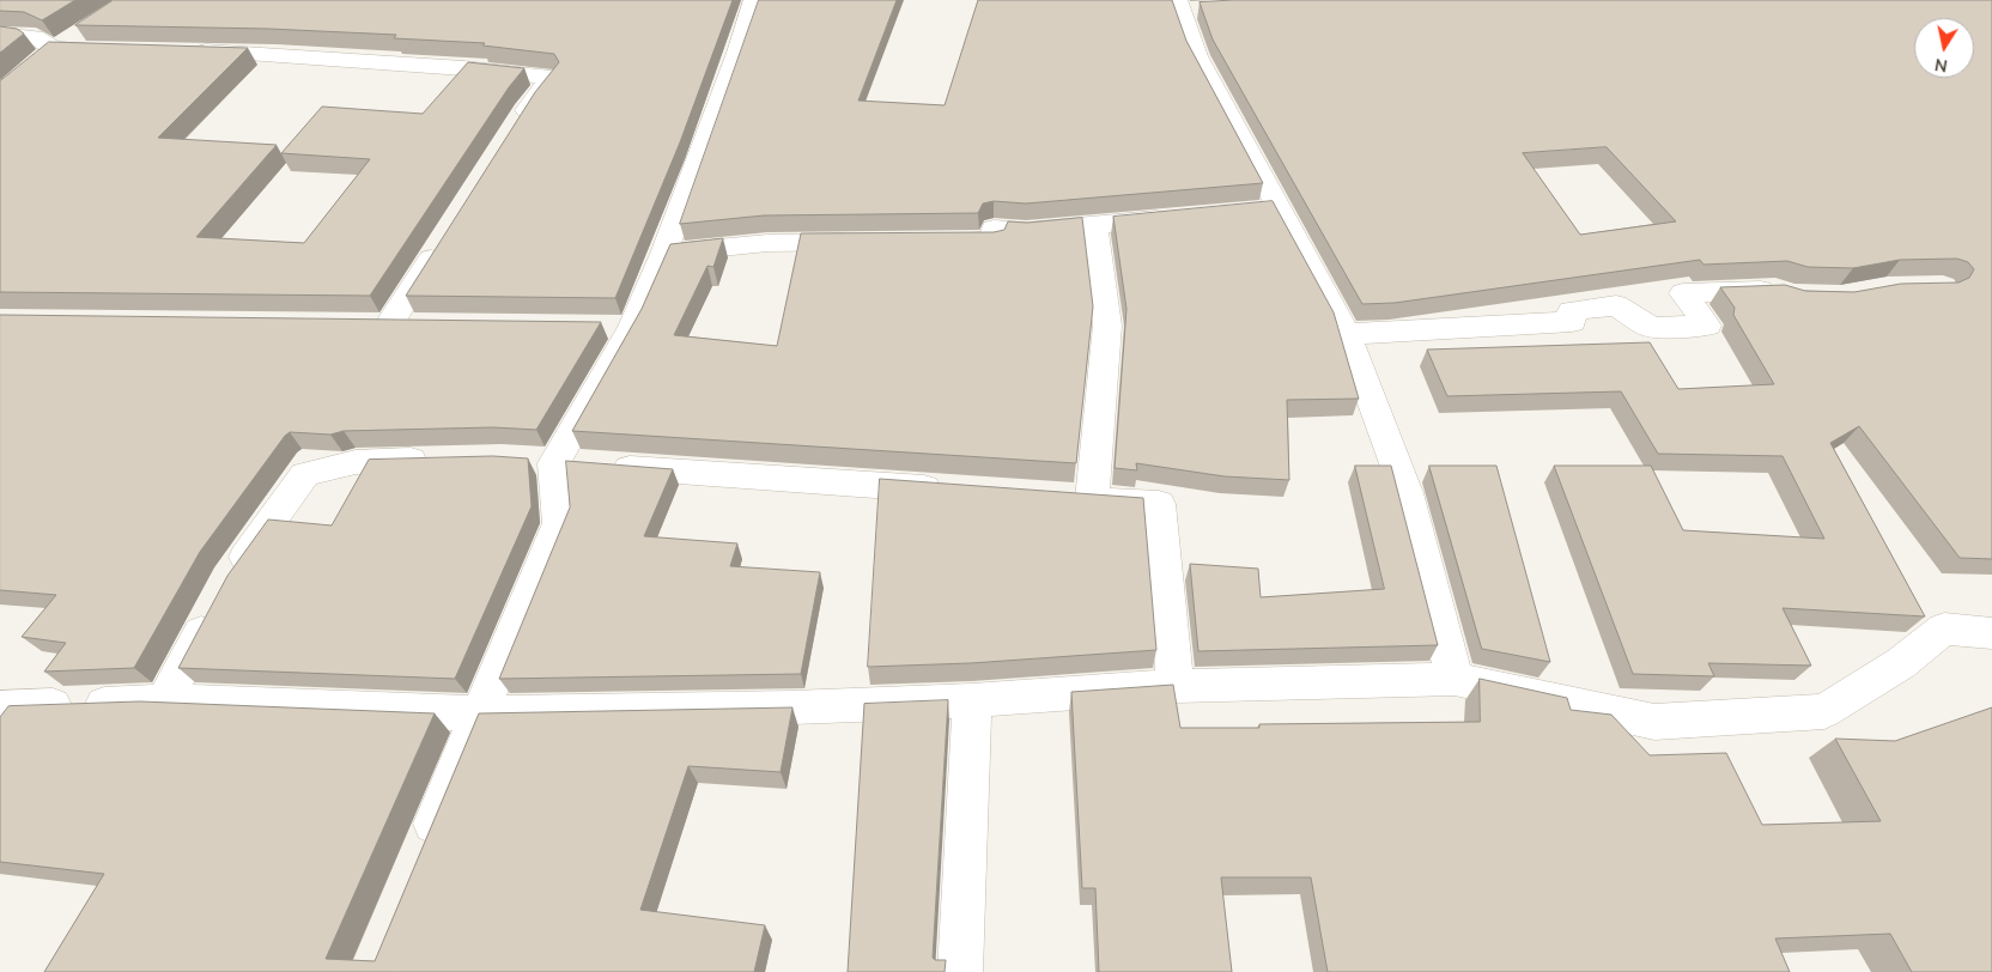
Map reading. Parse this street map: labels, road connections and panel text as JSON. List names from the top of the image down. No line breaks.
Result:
{"north":"bottom"}
